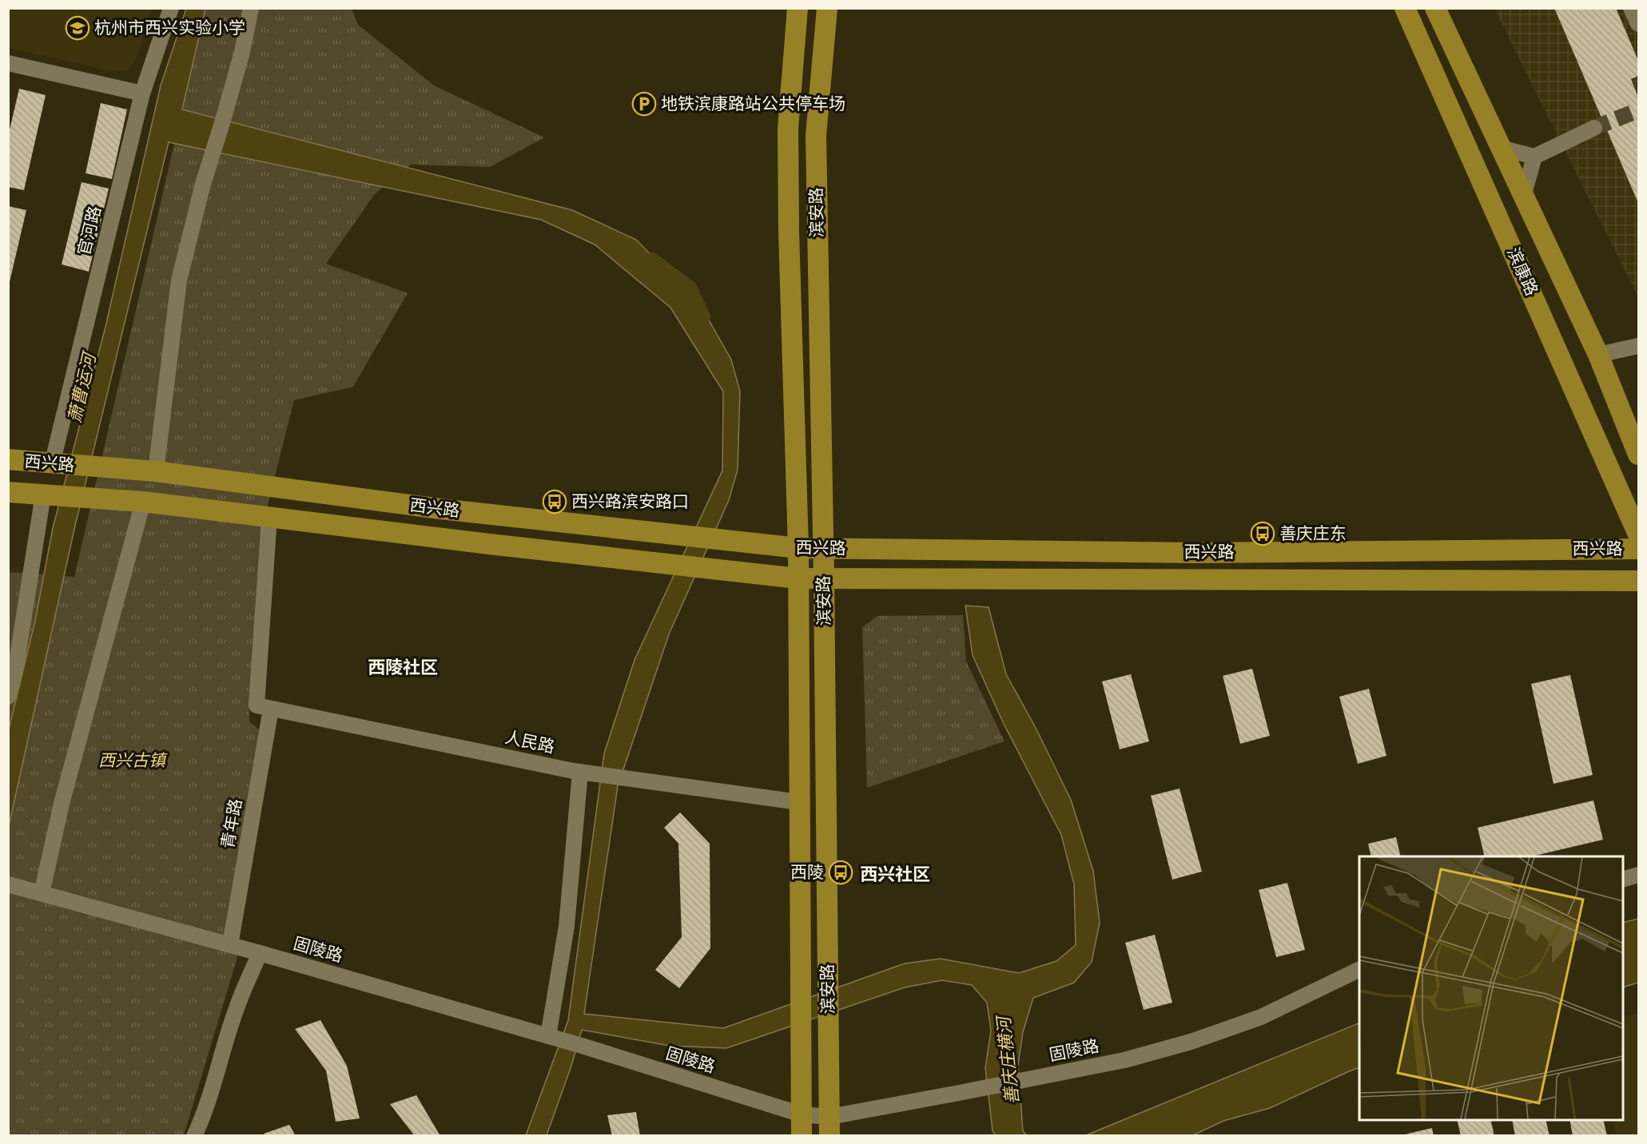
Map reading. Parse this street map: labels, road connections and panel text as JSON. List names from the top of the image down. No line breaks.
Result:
{"streets":{"main road":["滨安路","滨康路","西兴路"],"street":["官河路","人民路","青年路","固陵路"]},"crossings":[["滨安路","西兴路"],["滨安路","人民路"],["滨安路","固陵路"],["官河路","西兴路"],["西兴路","青年路"],["人民路","青年路"],["青年路","固陵路"]],"districts":["西陵社区","西兴社区"],"water":["萧曹运河","善庆庄横河"],"parks":["西兴古镇"],"places":{"school or university":["杭州市西兴实验小学"],"parking":["地铁滨康路站公共停车场"],"bus stop":["西兴路滨安路口","善庆庄东","西陵"]}}
